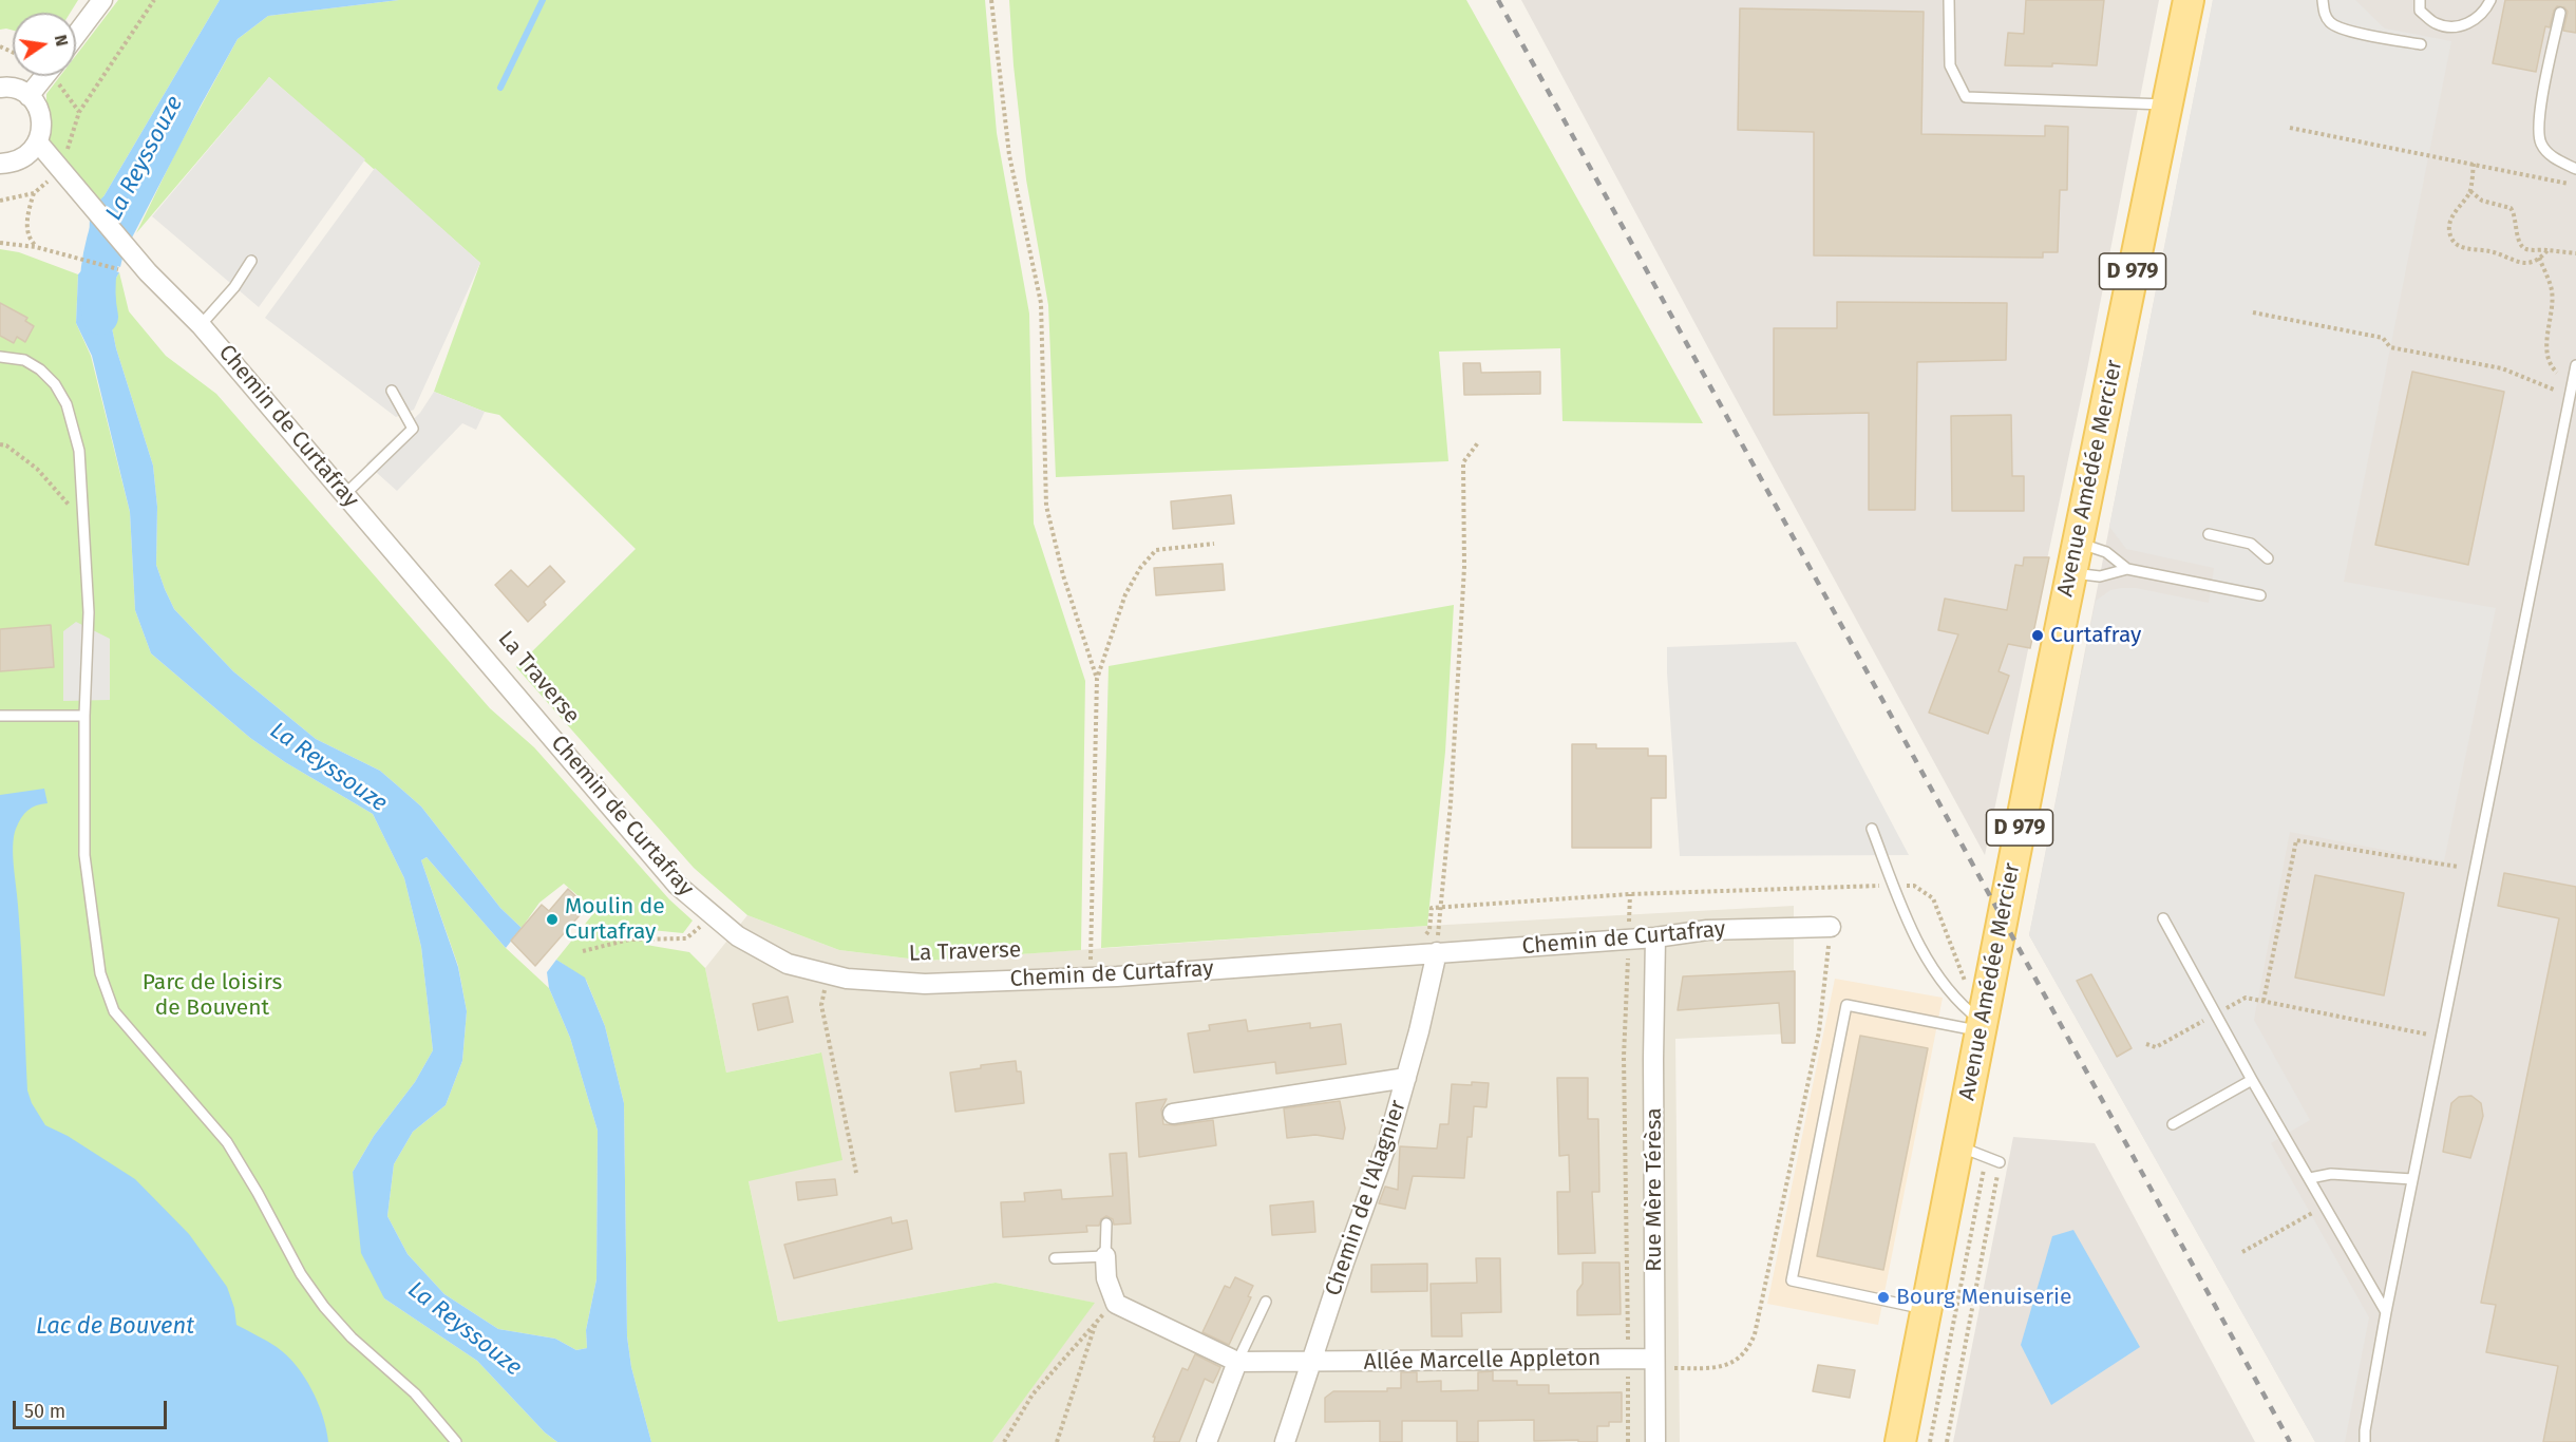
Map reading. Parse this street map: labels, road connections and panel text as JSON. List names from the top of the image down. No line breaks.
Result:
{"streets":{"main road":["D 979","Avenue Amédée Mercier"],"street":["Chemin de Curtafray","Rue Mère Térèsa","Chemin de l'Alagnier","Allée Marcelle Appleton"]},"crossings":[["Chemin de Curtafray","Rue Mère Térèsa"],["Chemin de Curtafray","Chemin de l'Alagnier"],["Rue Mère Térèsa","Allée Marcelle Appleton"],["Chemin de l'Alagnier","Allée Marcelle Appleton"]],"water":["La Reyssouze","Lac de Bouvent"],"parks":["Parc de loisirs de Bouvent"],"places":["Curtafray","Moulin de Curtafray","Bourg Menuiserie"],"scale_bar":"50 m","north":"right"}
